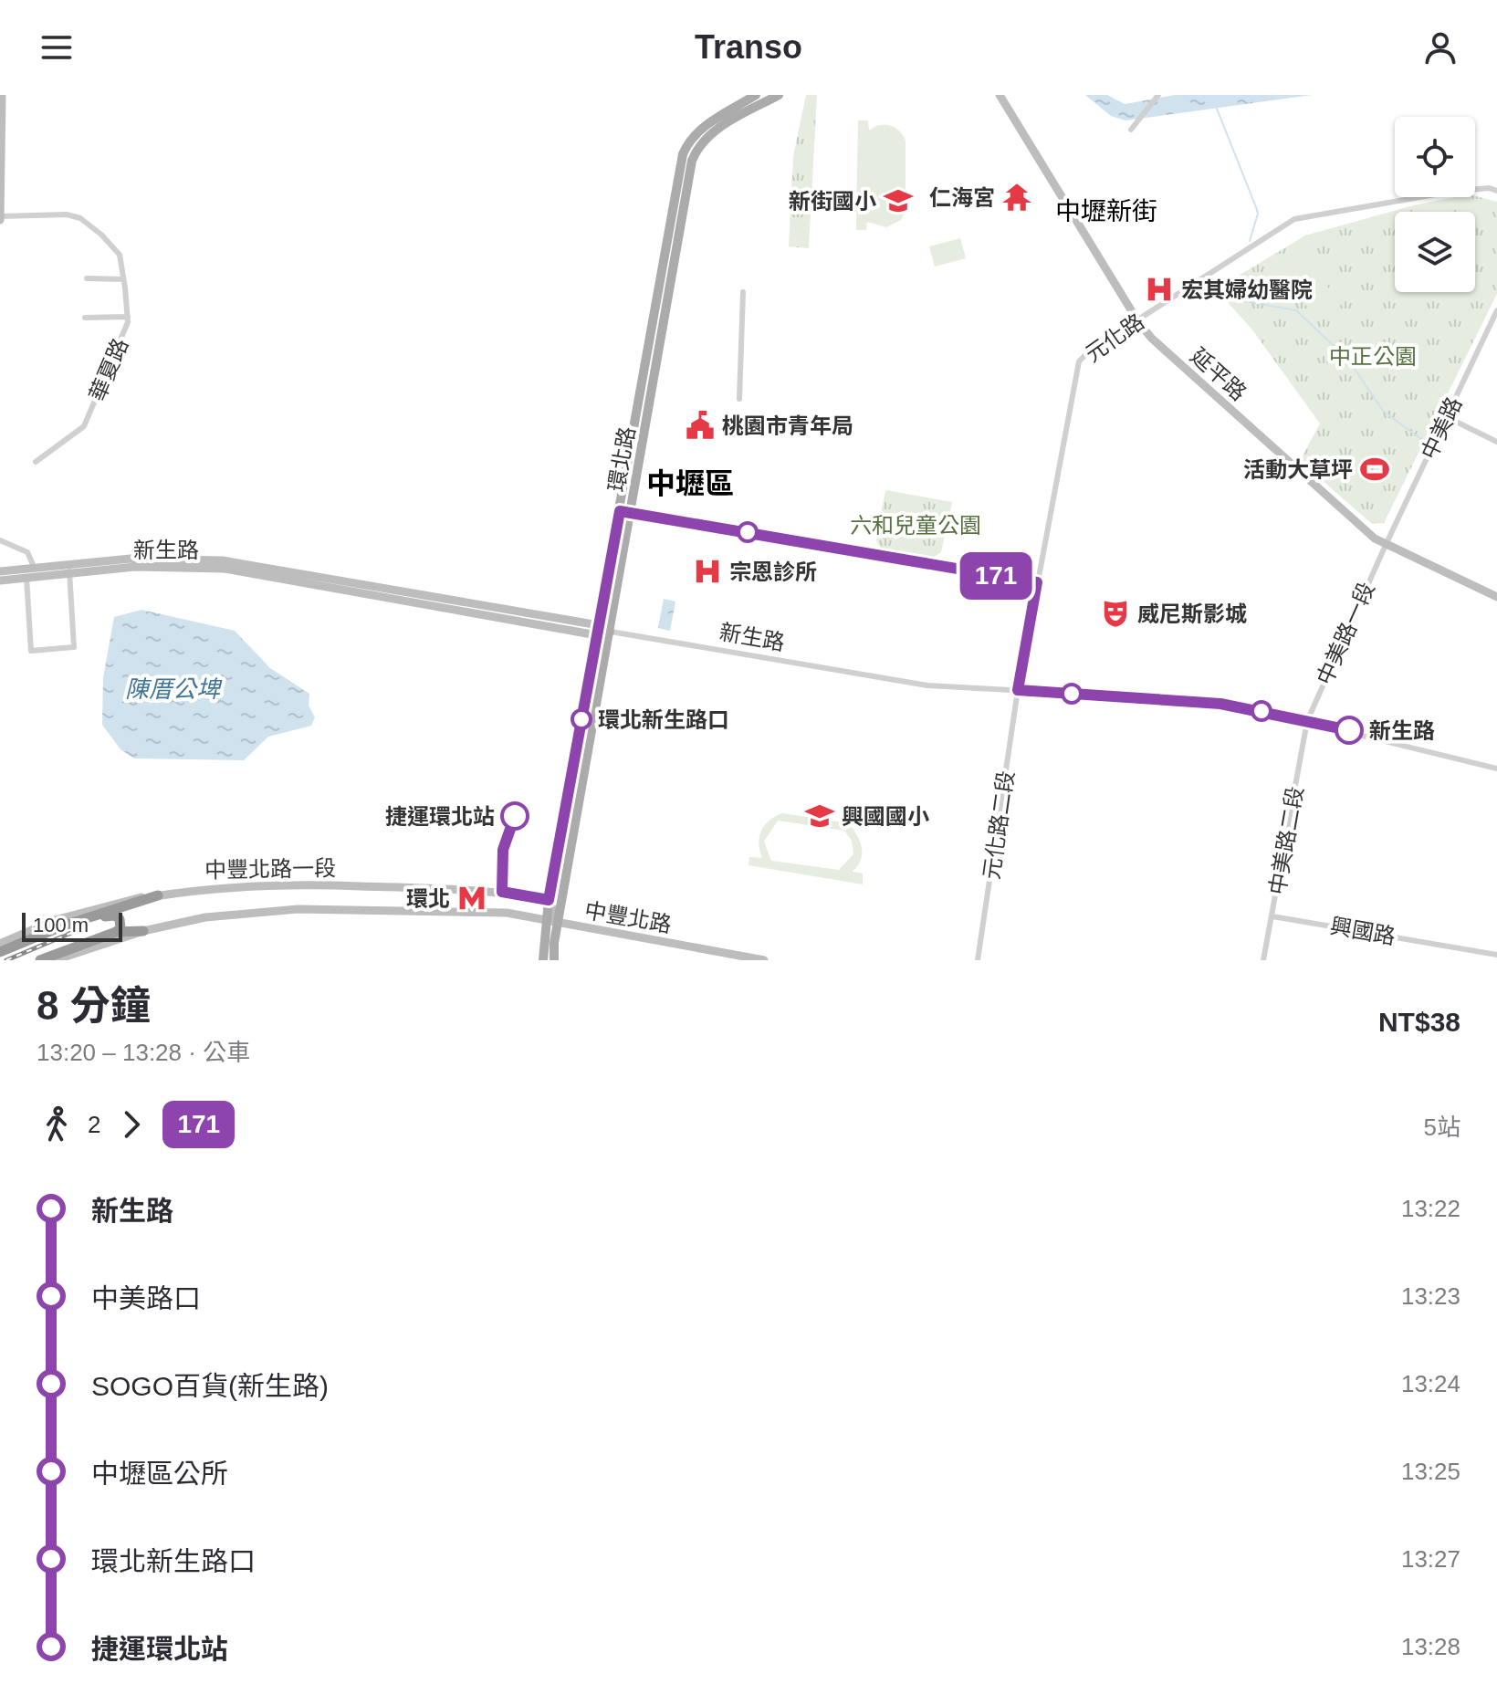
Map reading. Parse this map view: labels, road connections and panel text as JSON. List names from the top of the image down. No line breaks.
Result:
{"streets":{"main road":["延平路","環北路","新生路","中豐北路一段","中豐北路"],"street":["元化路","華夏路","中美路","中美路一段","元化路二段","中美路二段","興國路"]},"crossings":[["元化路","延平路"],["元化路","新生路"],["元化路","元化路二段"],["延平路","中美路"],["延平路","中美路一段"],["中美路","中美路一段"],["環北路","新生路"],["環北路","中豐北路一段"],["環北路","中豐北路"],["新生路","中美路一段"],["新生路","元化路二段"],["新生路","中美路二段"],["中美路一段","中美路二段"],["中美路二段","興國路"],["中豐北路一段","中豐北路"]],"districts":["中壢新街","中壢區"],"water":["陳厝公埤"],"parks":["中正公園","六和兒童公園"],"places":{"temple":["仁海宮"],"school or university":["新街國小","興國國小"],"hospital":["宏其婦幼醫院","宗恩診所"],"public building":["桃園市青年局"],"sports":["活動大草坪"],"theatre":["威尼斯影城"],"other":["環北新生路口","新生路","捷運環北站"],"metro station":["環北"]},"lines":["bus line 171"],"scale_bar":"100 m","page":{"header":"Transo","on_map":"171","scale":"100 m","heading":["8 分鐘","13:20 – 13:28 · 公車","NT$38"],"legs":["2","171","5站"],"list":[{"name":"新生路","value":"13:22"},{"name":"中美路口","value":"13:23"},{"name":"SOGO百貨(新生路)","value":"13:24"},{"name":"中壢區公所","value":"13:25"},{"name":"環北新生路口","value":"13:27"},{"name":"捷運環北站","value":"13:28"}]}}
